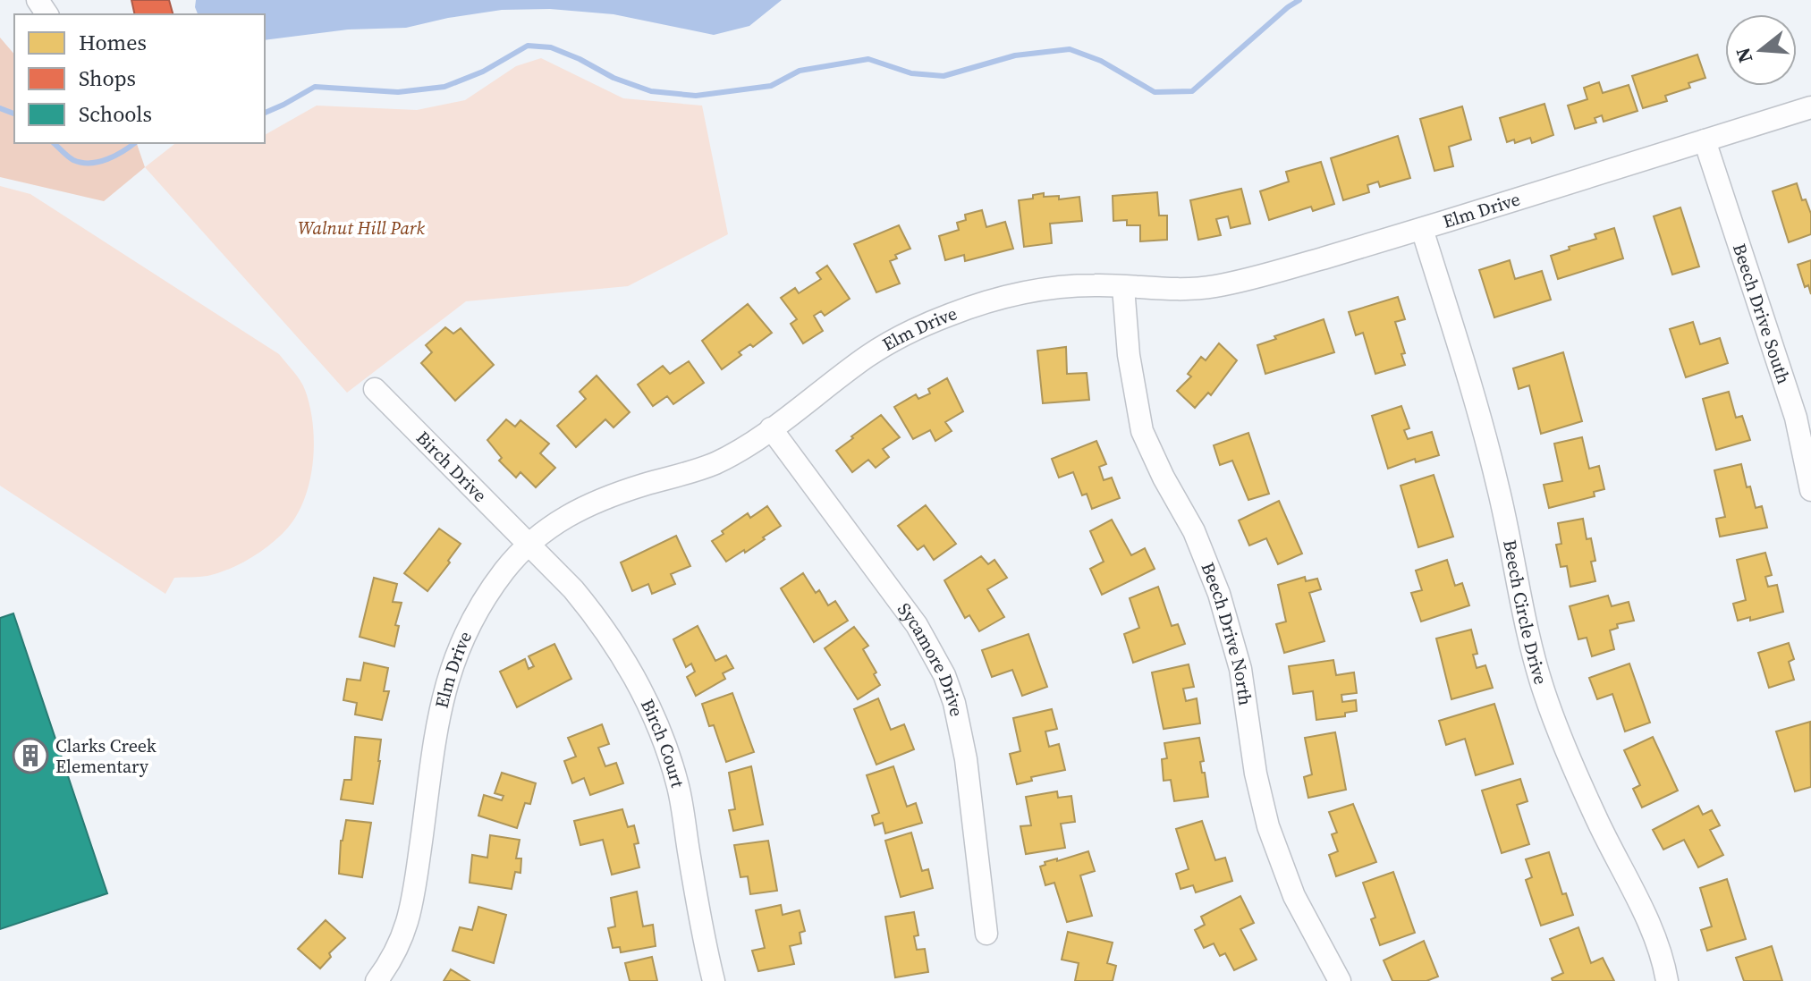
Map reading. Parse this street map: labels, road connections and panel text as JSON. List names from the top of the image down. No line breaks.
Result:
{"streets":{"street":["Elm Drive","Beech Drive South","Birch Drive","Beech Circle Drive","Beech Drive North","Sycamore Drive","Birch Court"]},"crossings":[["Elm Drive","Beech Drive South"],["Elm Drive","Birch Drive"],["Elm Drive","Beech Circle Drive"],["Elm Drive","Beech Drive North"],["Elm Drive","Sycamore Drive"],["Elm Drive","Birch Court"],["Birch Drive","Birch Court"]],"parks":["Walnut Hill Park"],"places":{"building":["Clarks Creek Elementary"]},"legend":["Homes","Shops","Schools"],"north":"left"}
